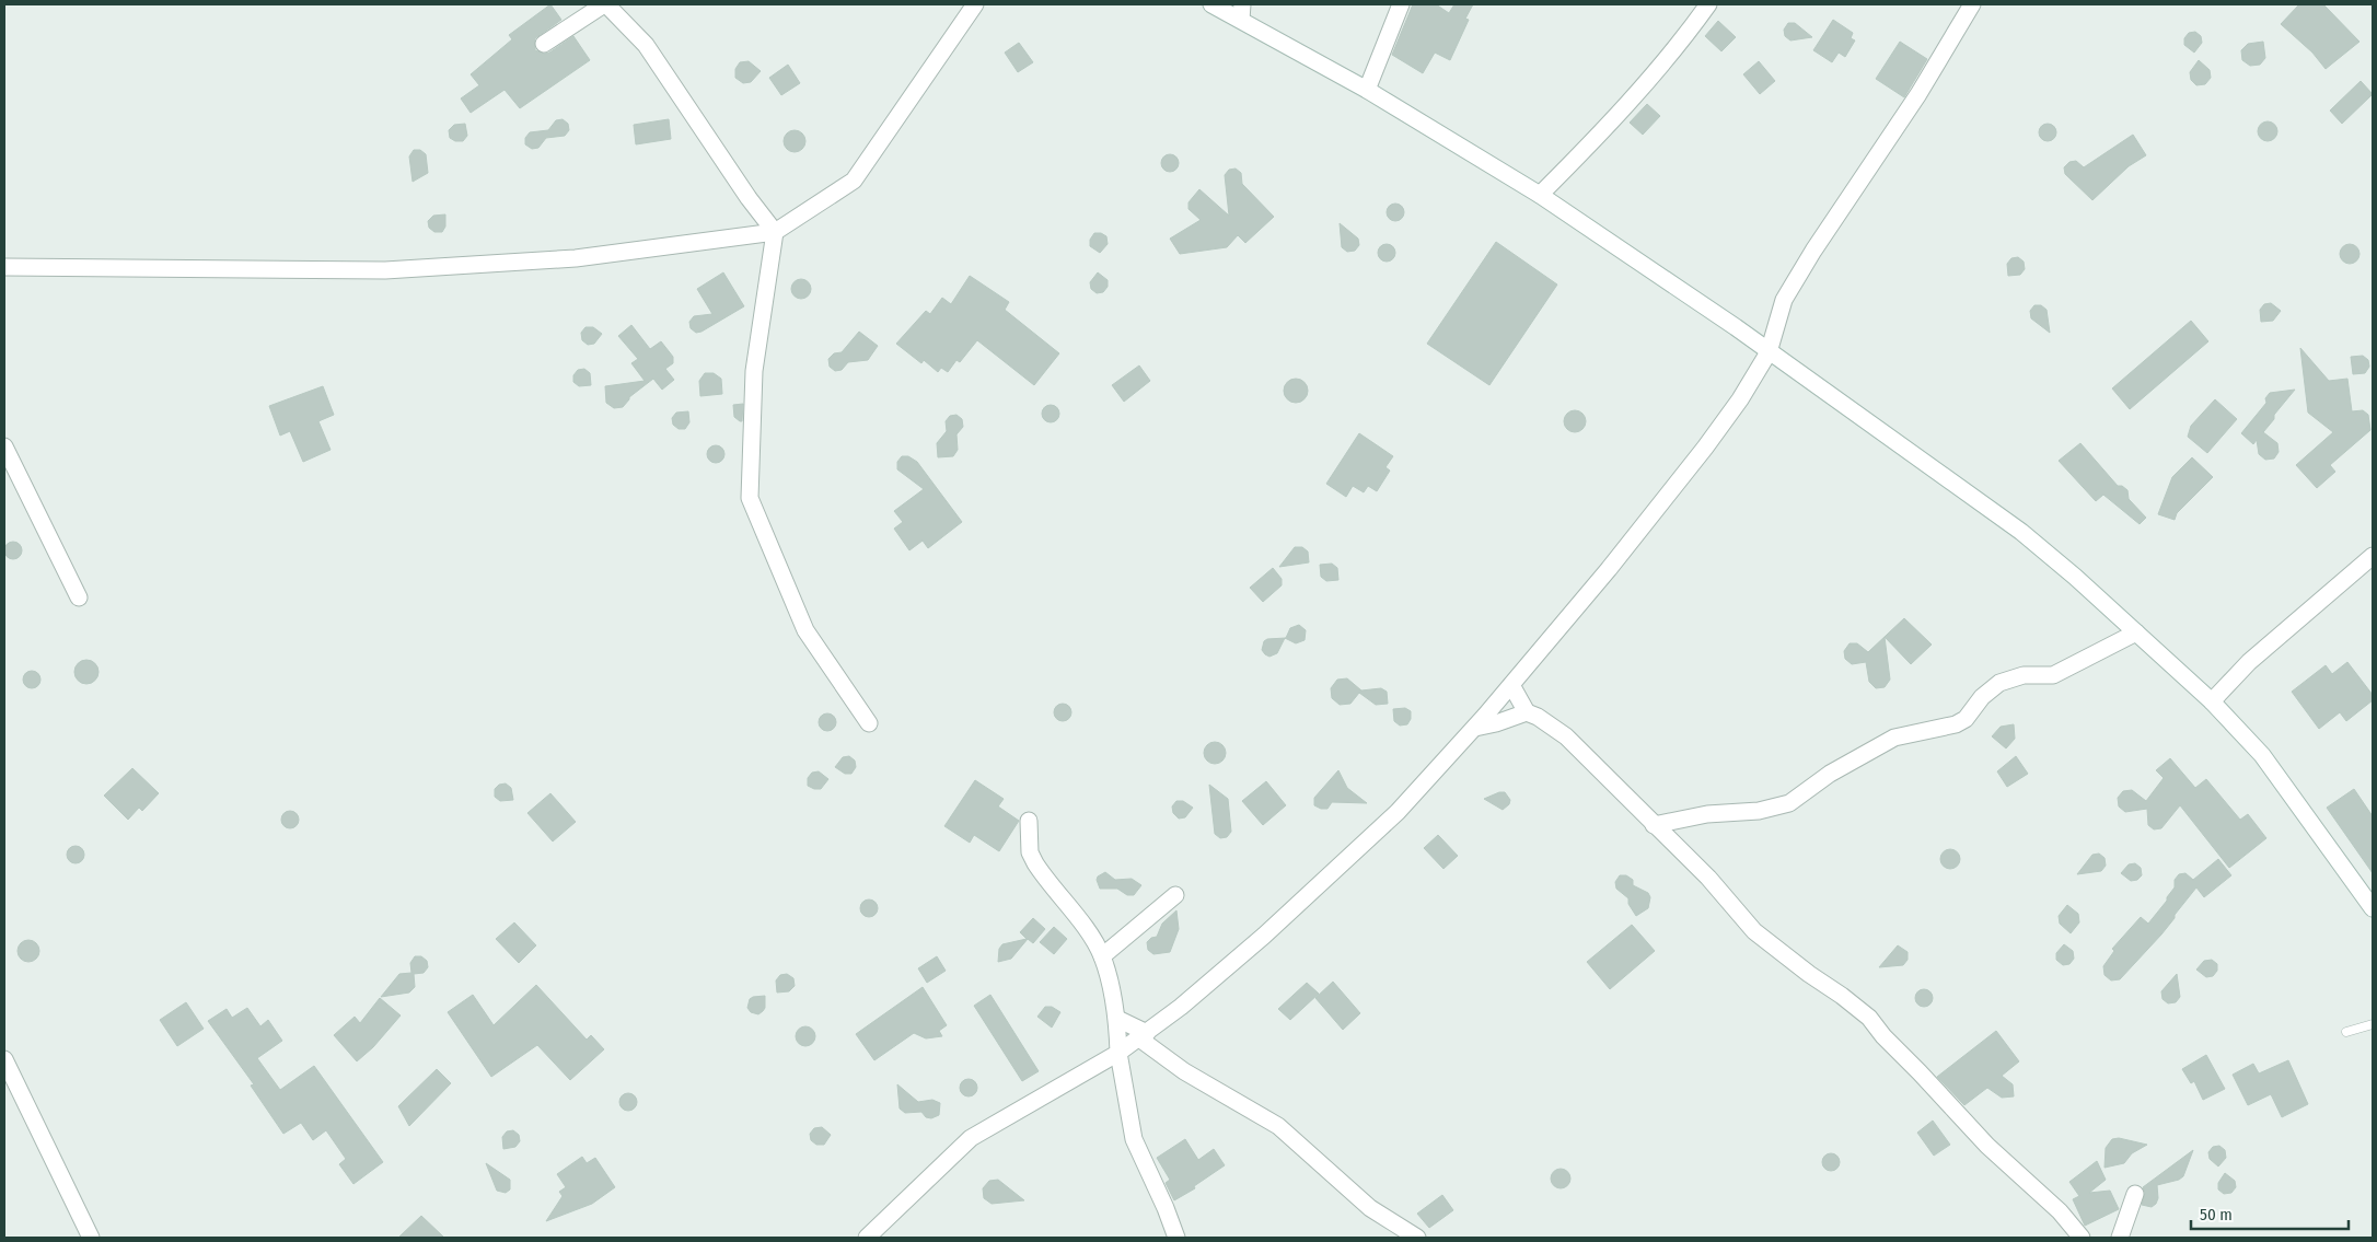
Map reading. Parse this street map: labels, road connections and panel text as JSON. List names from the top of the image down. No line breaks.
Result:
{"scale_bar":"50 m"}
